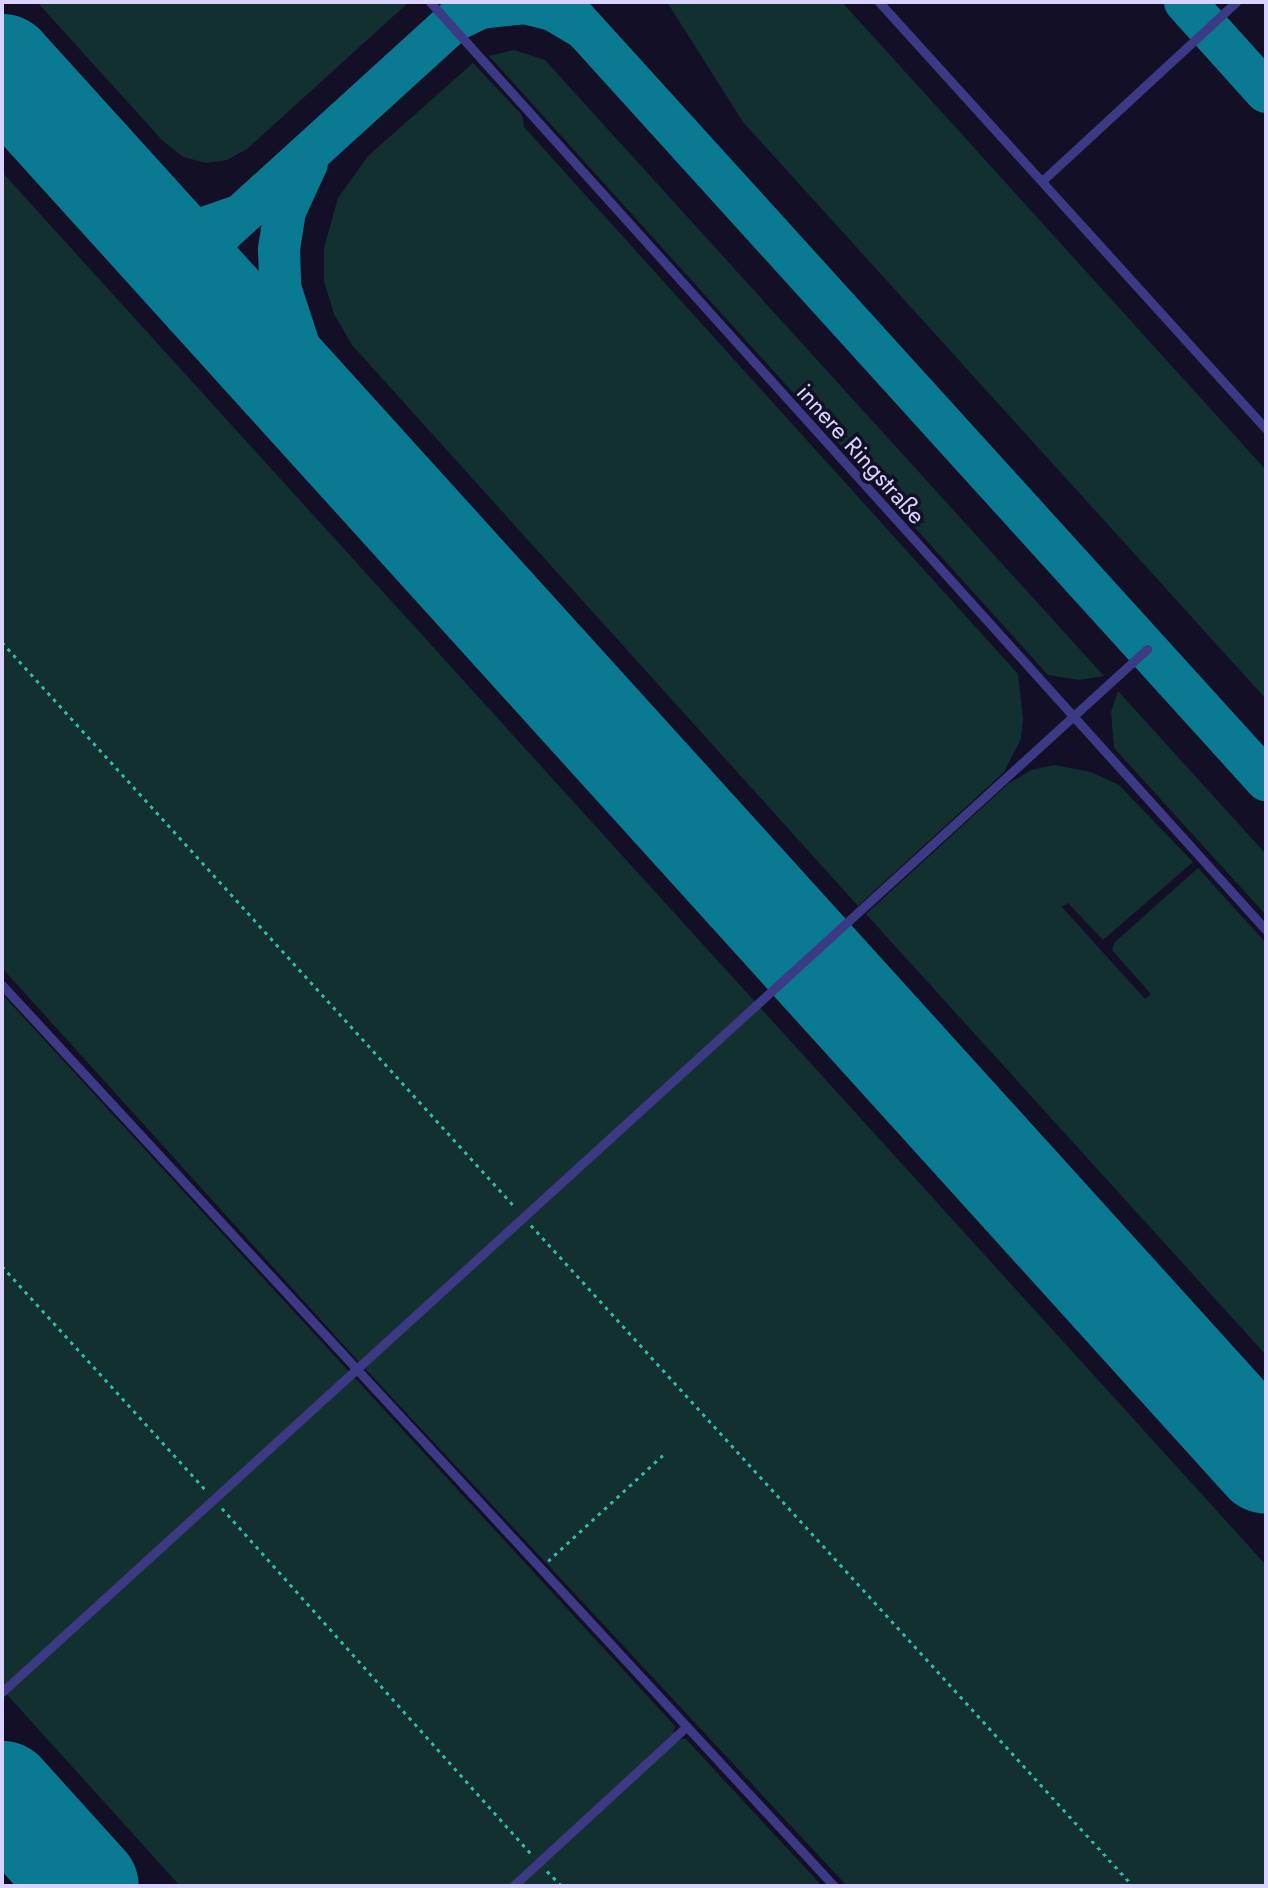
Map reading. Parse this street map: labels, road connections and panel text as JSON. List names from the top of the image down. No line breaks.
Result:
{"streets":{"lane":["innere Ringstraße"]}}
